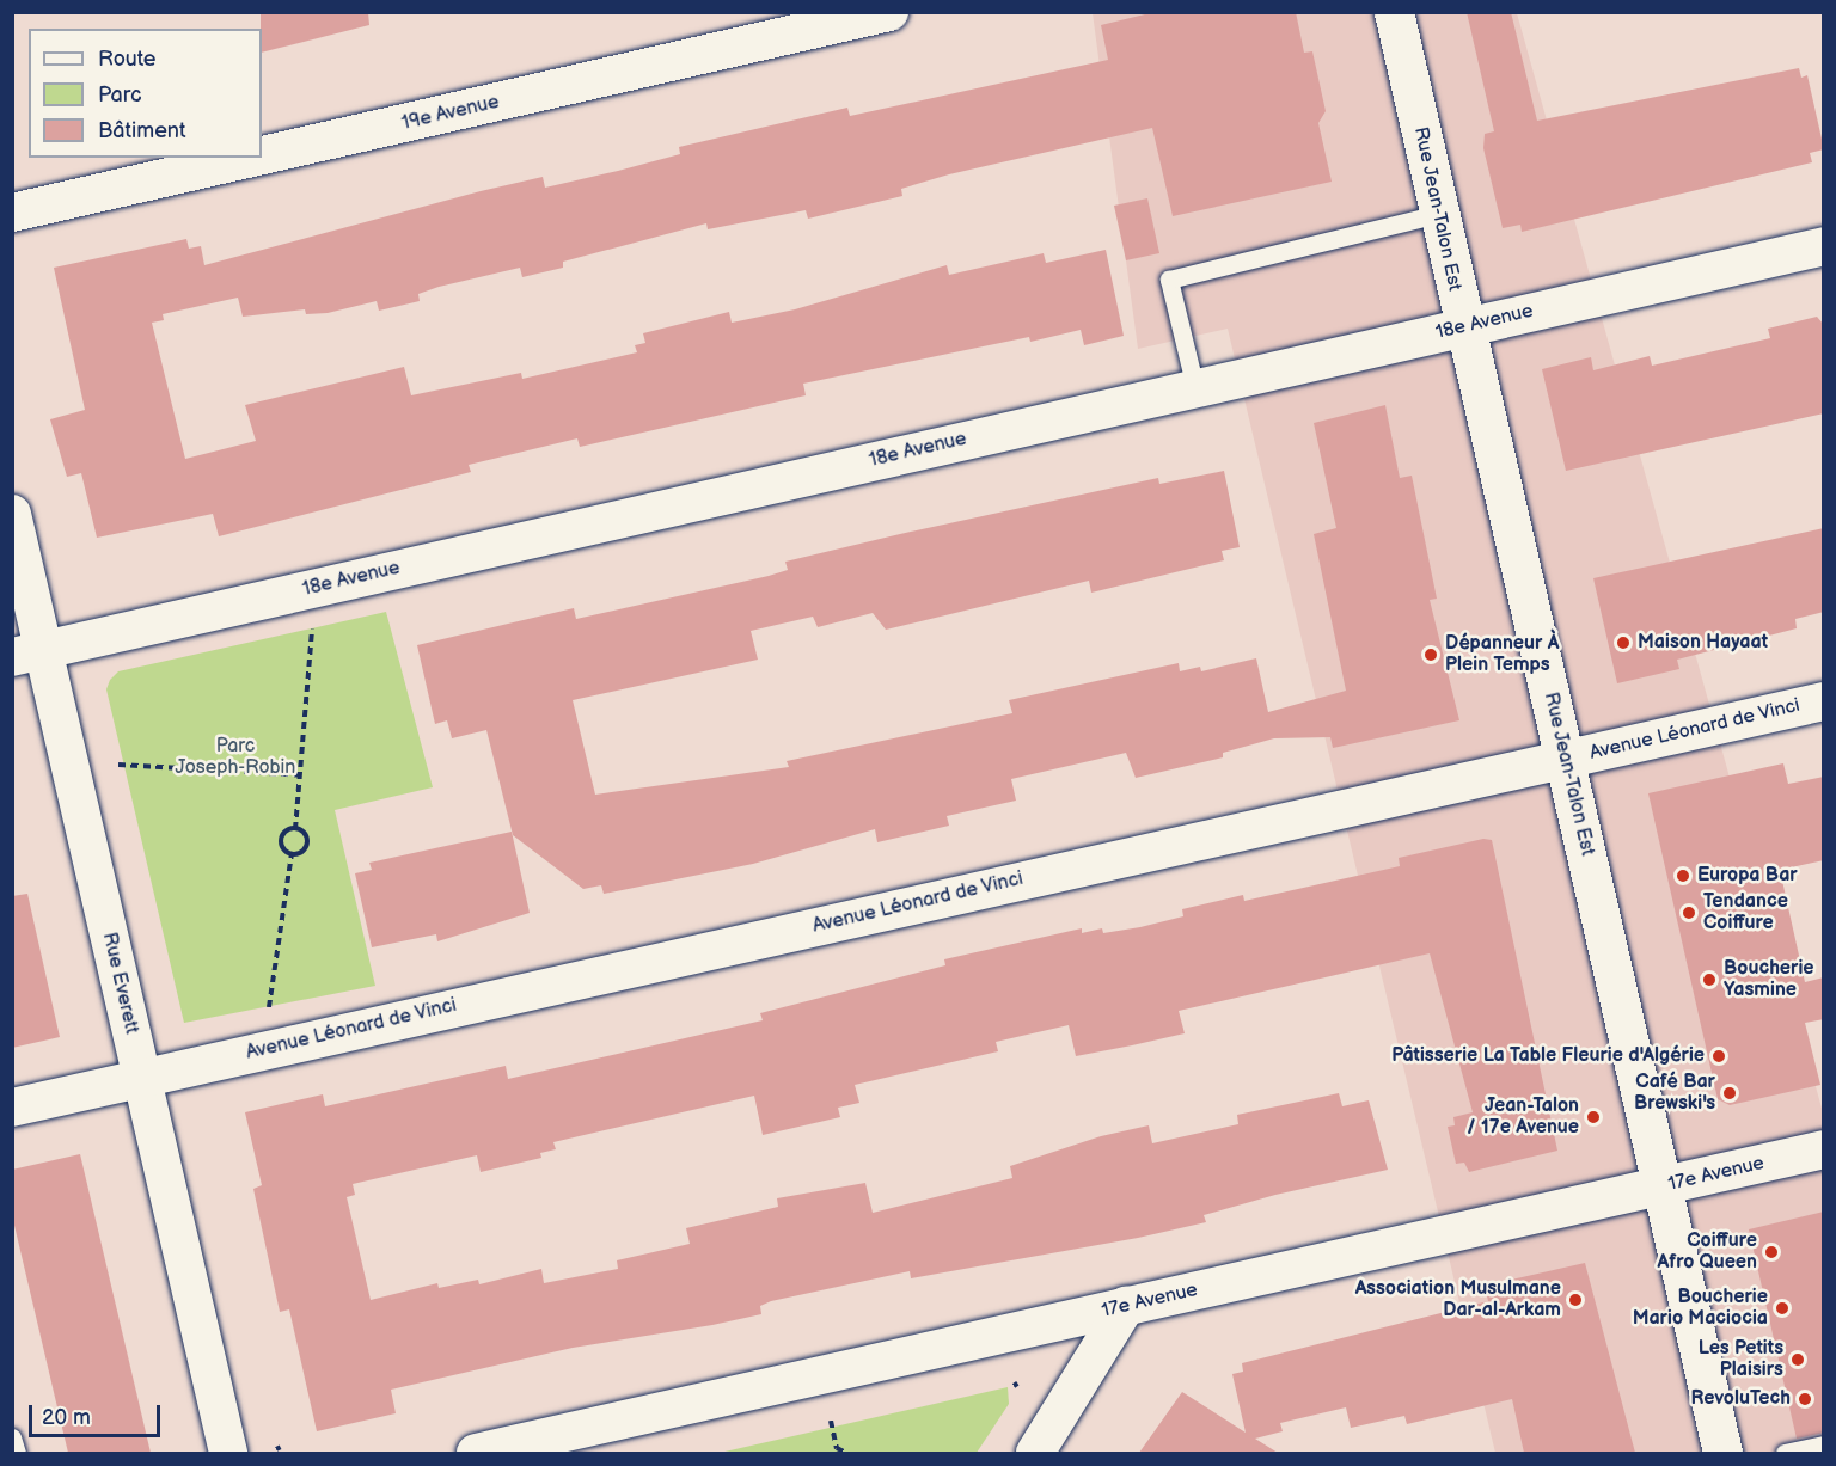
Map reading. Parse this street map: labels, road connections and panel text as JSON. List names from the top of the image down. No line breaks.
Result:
{"streets":{"main road":["Rue Jean-Talon Est"],"street":["19e Avenue","18e Avenue","Avenue Léonard de Vinci","Rue Everett","17e Avenue"]},"crossings":[["Rue Jean-Talon Est","18e Avenue"],["Rue Jean-Talon Est","Avenue Léonard de Vinci"],["Rue Jean-Talon Est","17e Avenue"],["18e Avenue","Rue Everett"],["Avenue Léonard de Vinci","Rue Everett"]],"parks":["Parc Joseph-Robin"],"places":["Maison Hayaat","Dépanneur À Plein Temps","Europa Bar","Tendance Coiffure","Boucherie Yasmine","Pâtisserie La Table Fleurie d'Algérie","Café Bar Brewski's","Jean-Talon / 17e Avenue","Coiffure Afro Queen","Association Musulmane Dar-al-Arkam","Boucherie Mario Maciocia","Les Petits Plaisirs","RevoluTech"],"legend":["Route","Parc","Bâtiment"],"scale_bar":"20 m"}
